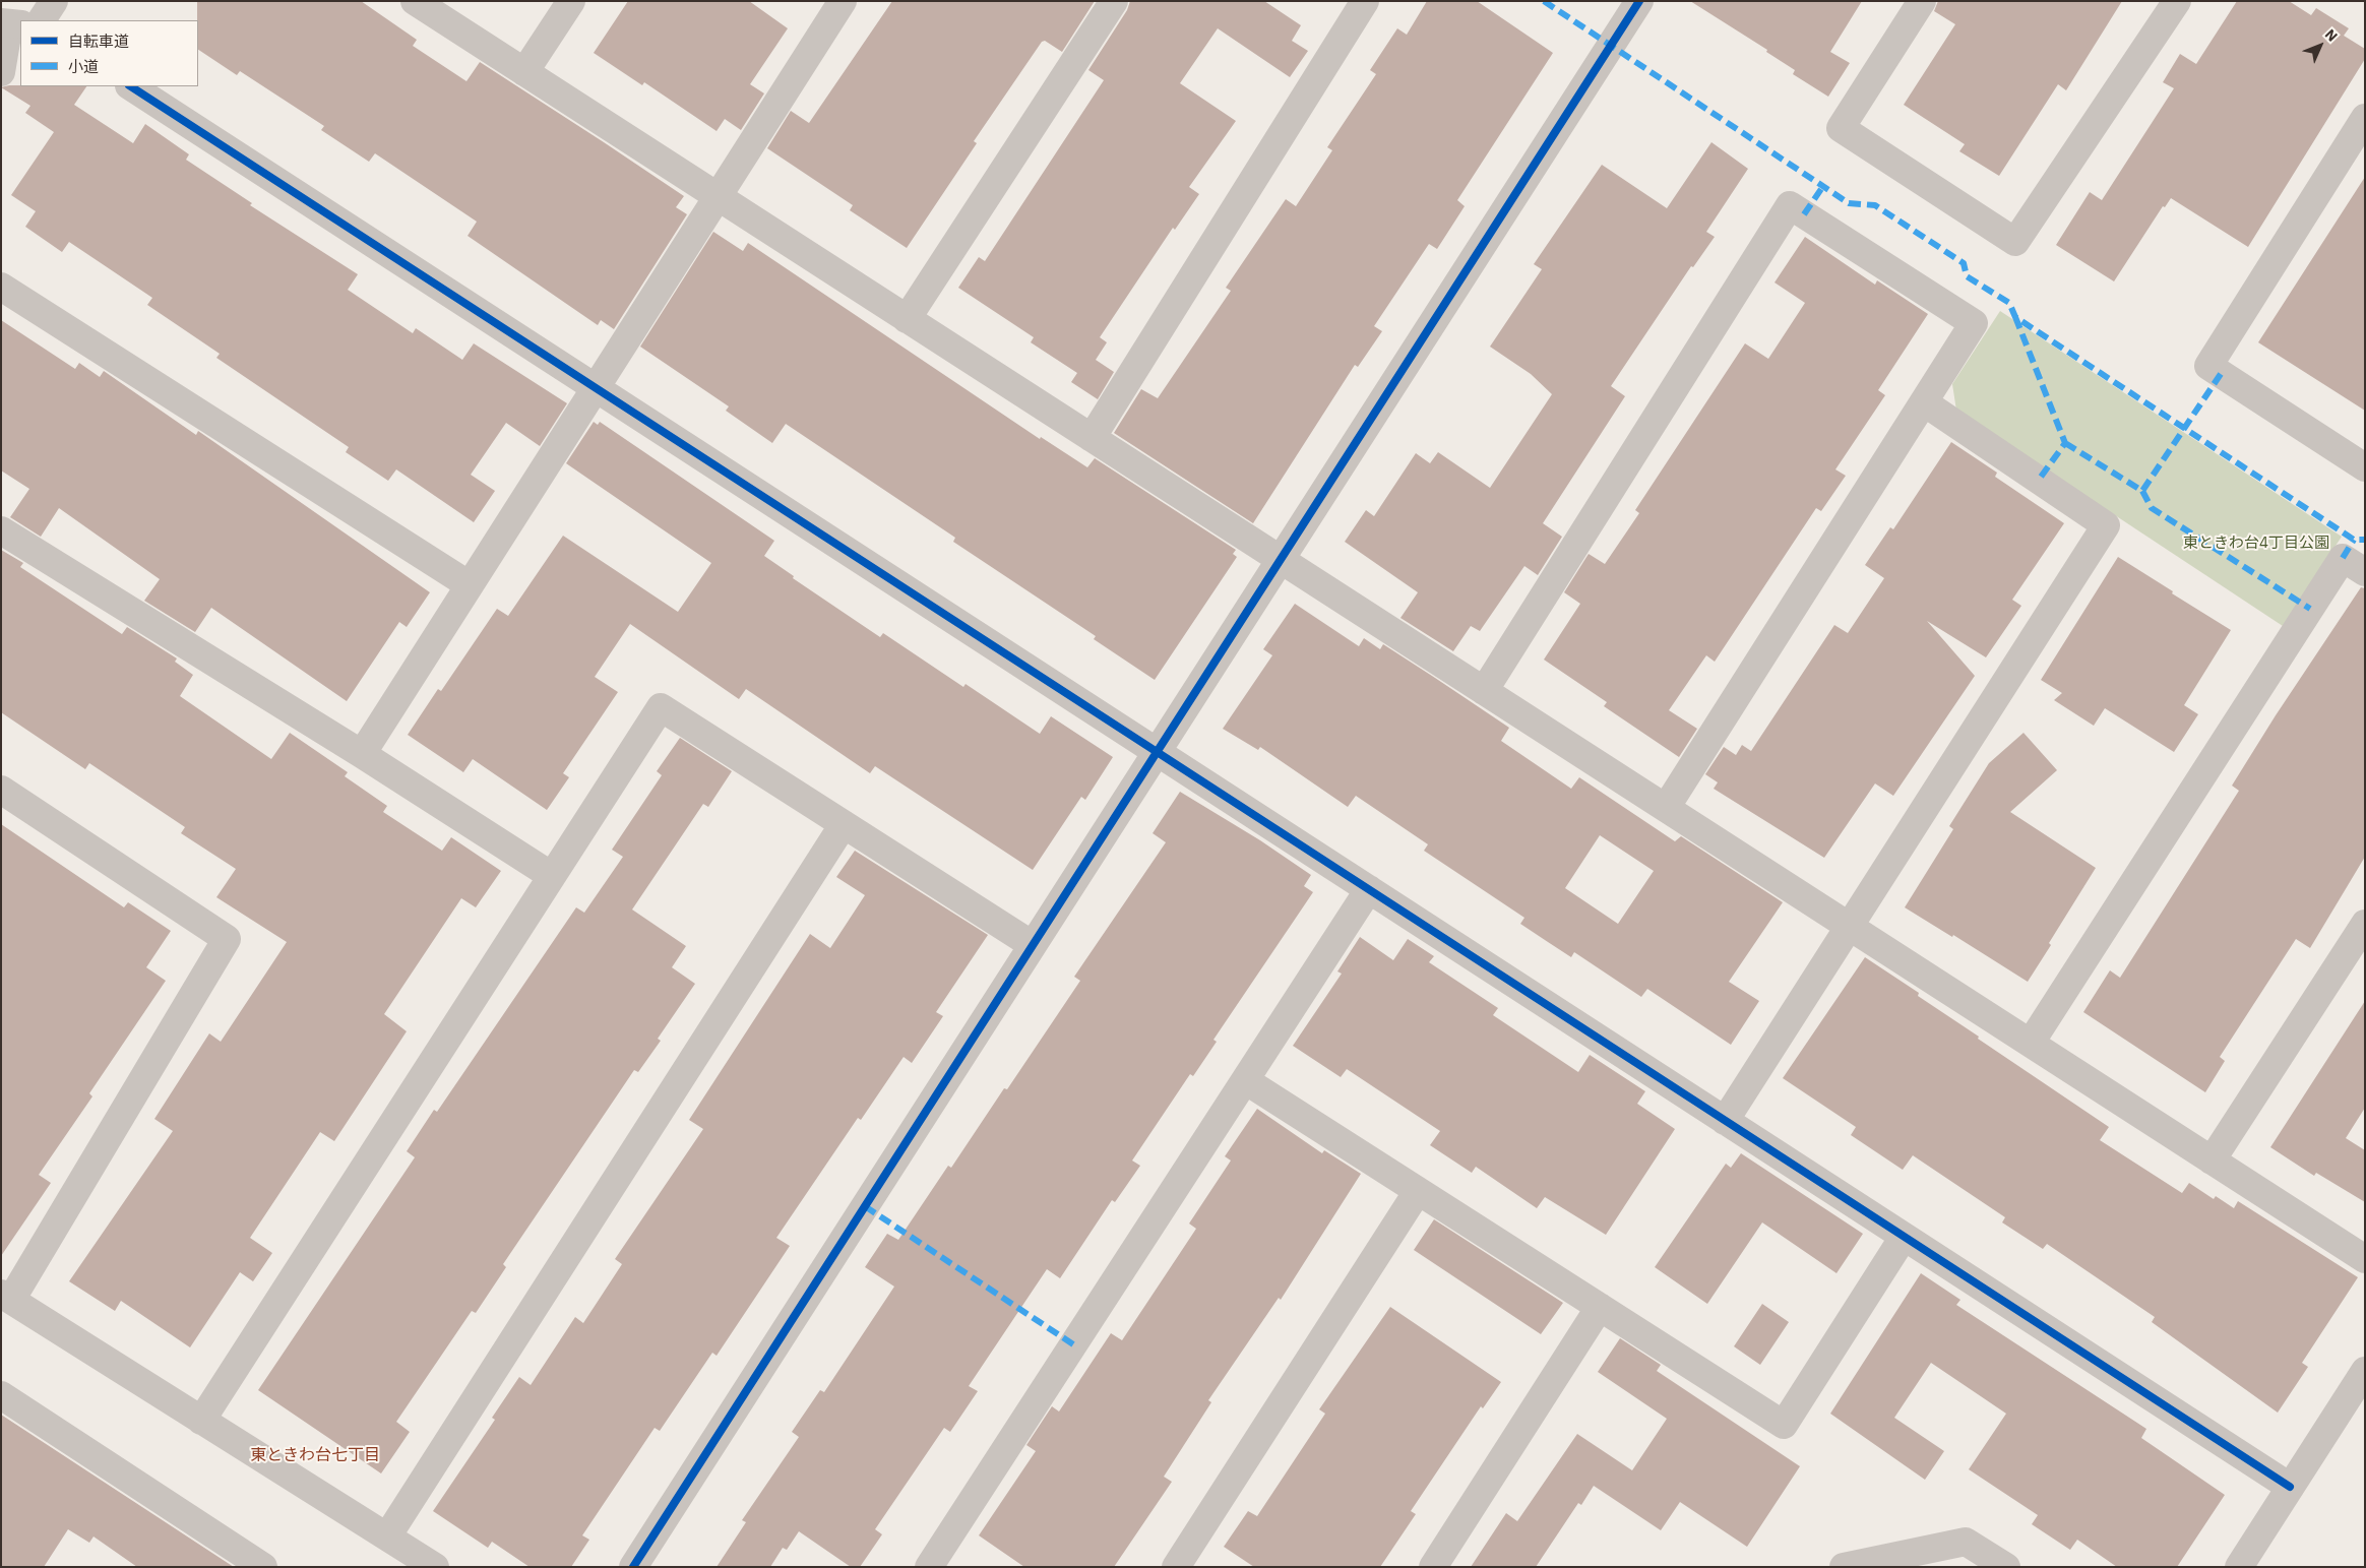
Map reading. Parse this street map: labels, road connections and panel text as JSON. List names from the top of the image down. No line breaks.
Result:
{"districts":["東ときわ台七丁目"],"parks":["東ときわ台4丁目公園"],"legend":["自転車道","小道"],"north":"top right"}
